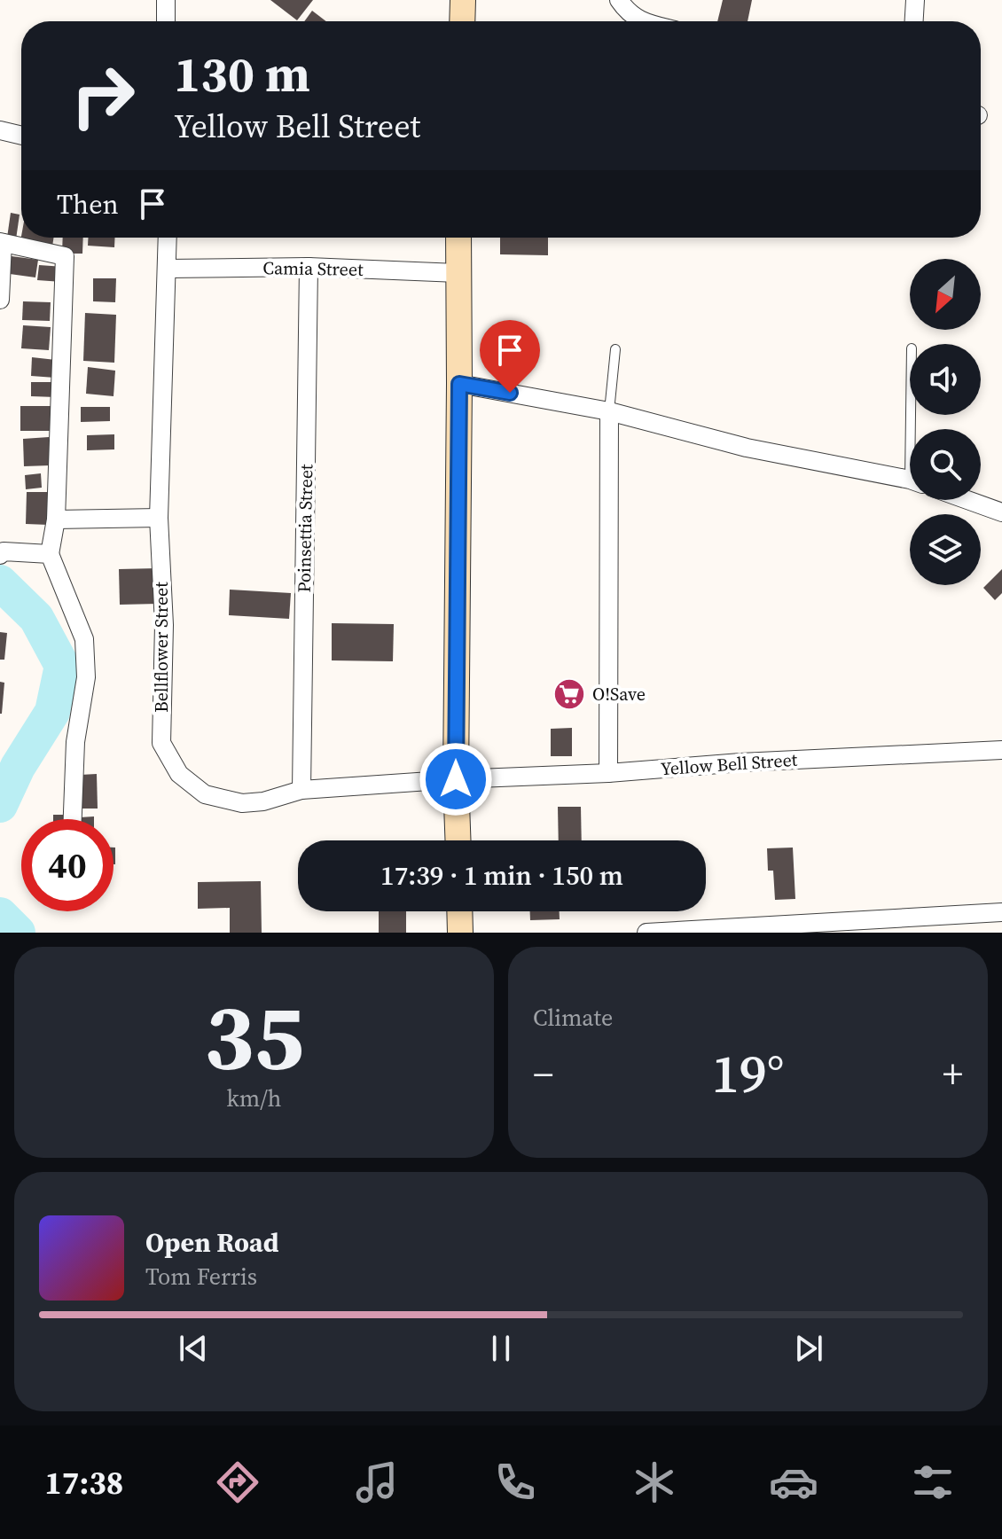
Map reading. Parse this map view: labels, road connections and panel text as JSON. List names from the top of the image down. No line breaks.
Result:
{"streets":{"street":["Camia Street","Poinsettia Street","Bellflower Street","Yellow Bell Street"]},"crossings":[["Camia Street","Poinsettia Street"],["Camia Street","Bellflower Street"],["Poinsettia Street","Bellflower Street"],["Bellflower Street","Yellow Bell Street"]],"places":{"supermarket":["O!Save"]},"north":"bottom left","page":{"turn":["130 m","Yellow Bell Street"],"then":"Then","limit":"40","trip":"17:39 · 1 min · 150 m","tile":[["35","km/h"],"Climate"],"heat":["−","19°","+"],"song":["Open Road","Tom Ferris"],"tabs":"17:38"}}
